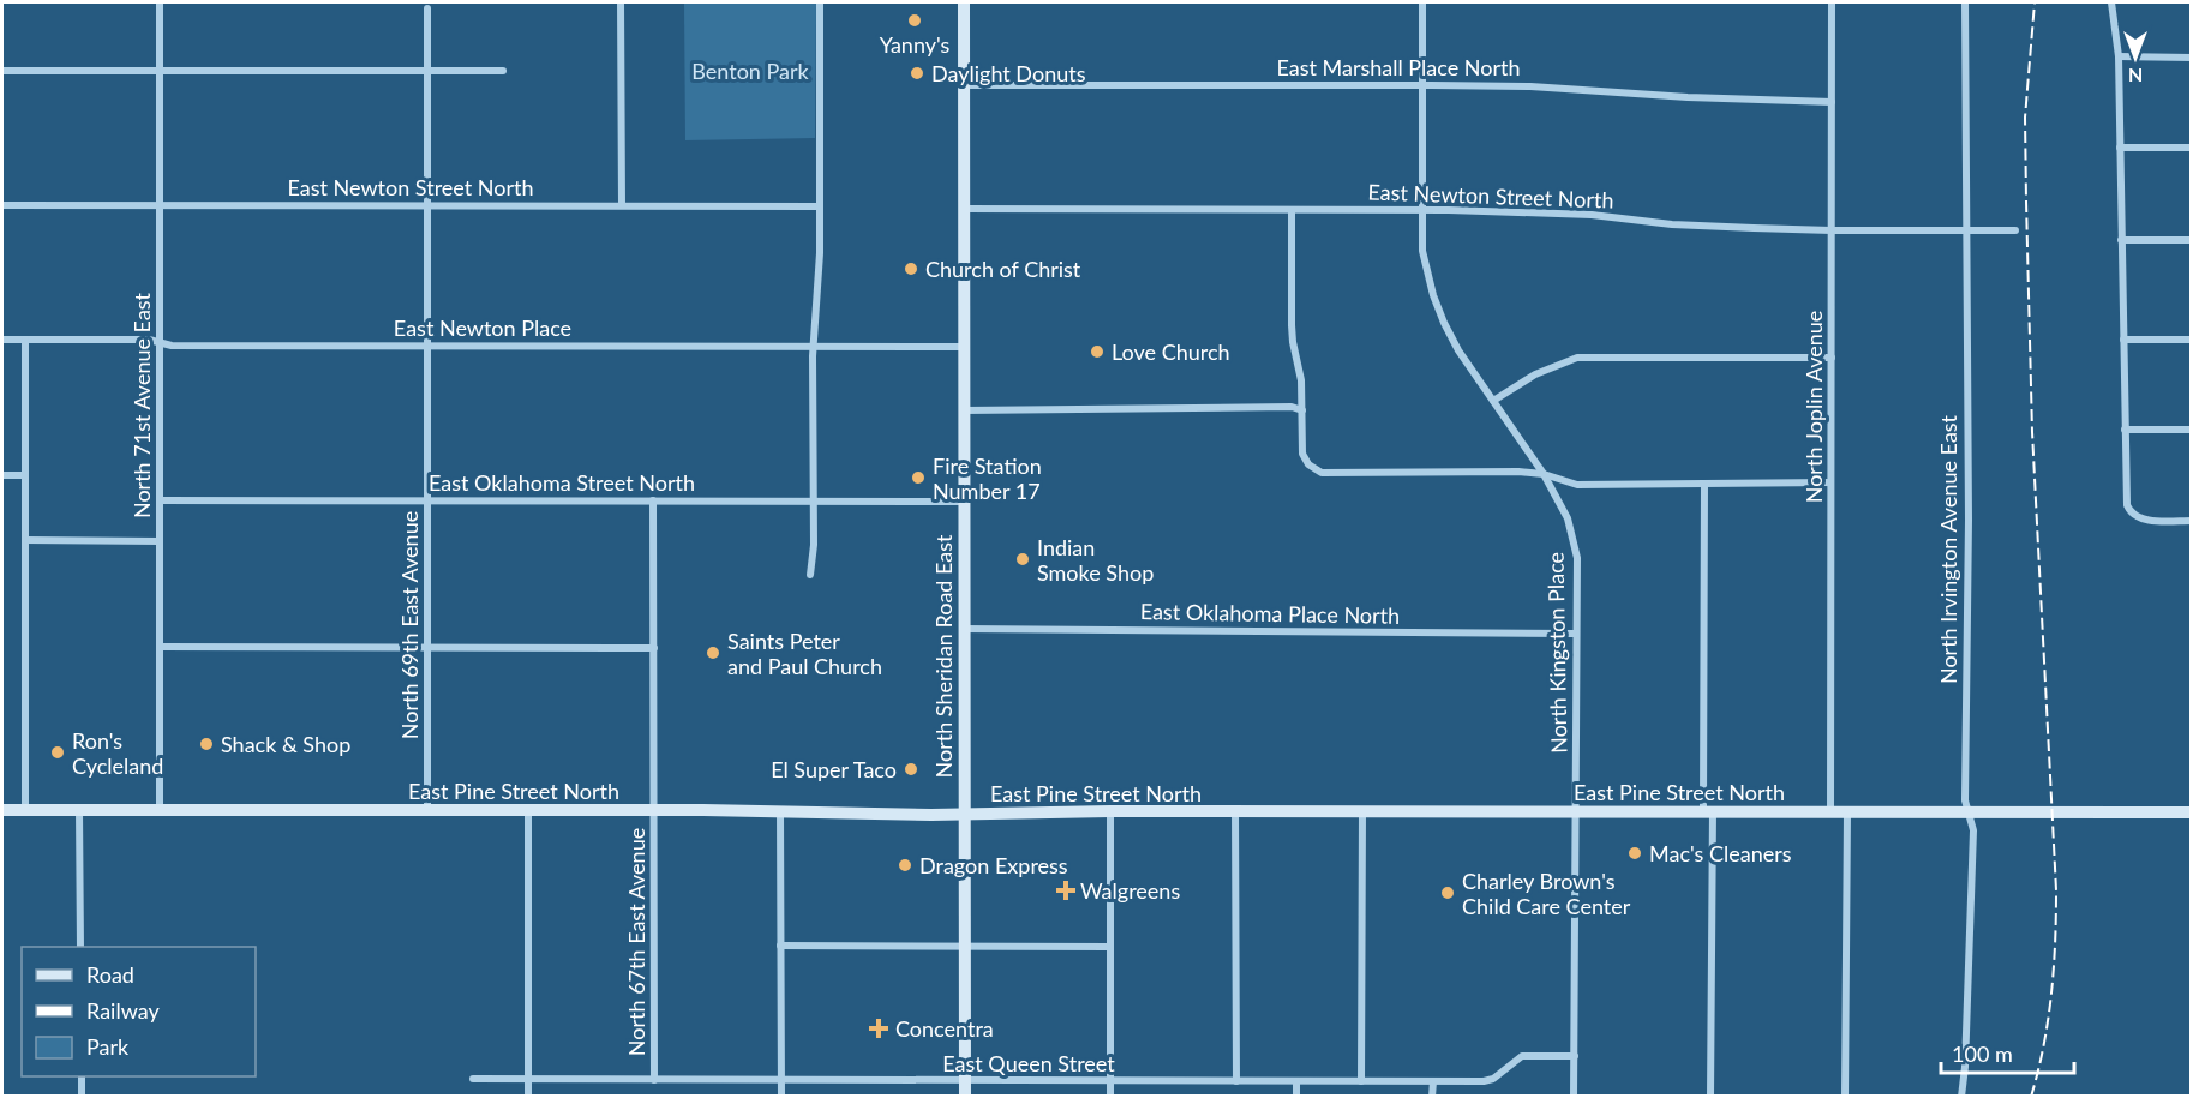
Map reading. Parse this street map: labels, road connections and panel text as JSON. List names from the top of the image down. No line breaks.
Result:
{"streets":{"main road":["North Sheridan Road East","East Pine Street North"],"street":["East Marshall Place North","East Newton Street North","East Newton Place","North 71st Avenue East","North Joplin Avenue","East Oklahoma Street North","North Irvington Avenue East","East Oklahoma Place North","North 69th East Avenue","North Kingston Place","North 67th East Avenue","East Queen Street"]},"crossings":[["East Marshall Place North","North Joplin Avenue"],["East Marshall Place North","North Kingston Place"],["East Marshall Place North","North Sheridan Road East"],["East Newton Street North","North 71st Avenue East"],["East Newton Street North","North Joplin Avenue"],["East Newton Street North","North Irvington Avenue East"],["East Newton Street North","North 69th East Avenue"],["East Newton Street North","North Kingston Place"],["East Newton Street North","North Sheridan Road East"],["East Newton Place","North 71st Avenue East"],["East Newton Place","North 69th East Avenue"],["East Newton Place","North Sheridan Road East"],["North 71st Avenue East","East Oklahoma Street North"],["North 71st Avenue East","East Pine Street North"],["North Joplin Avenue","East Pine Street North"],["East Oklahoma Street North","North 69th East Avenue"],["East Oklahoma Street North","North Sheridan Road East"],["East Oklahoma Street North","North 67th East Avenue"],["North Irvington Avenue East","East Pine Street North"],["East Oklahoma Place North","North Kingston Place"],["East Oklahoma Place North","North Sheridan Road East"],["North 69th East Avenue","East Pine Street North"],["North Kingston Place","East Pine Street North"],["North Kingston Place","East Queen Street"],["North Sheridan Road East","East Pine Street North"],["North Sheridan Road East","East Queen Street"],["East Pine Street North","North 67th East Avenue"],["North 67th East Avenue","East Queen Street"]],"parks":["Benton Park"],"places":{"other":["Yanny's","Daylight Donuts","Church of Christ","Love Church","Fire Station Number 17","Indian Smoke Shop","Saints Peter and Paul Church","Shack & Shop","Ron's Cycleland","El Super Taco","Mac's Cleaners","Dragon Express","Charley Brown's Child Care Center"],"health":["Walgreens","Concentra"]},"legend":["Road","Railway","Park"],"scale_bar":"100 m","north":"bottom"}
